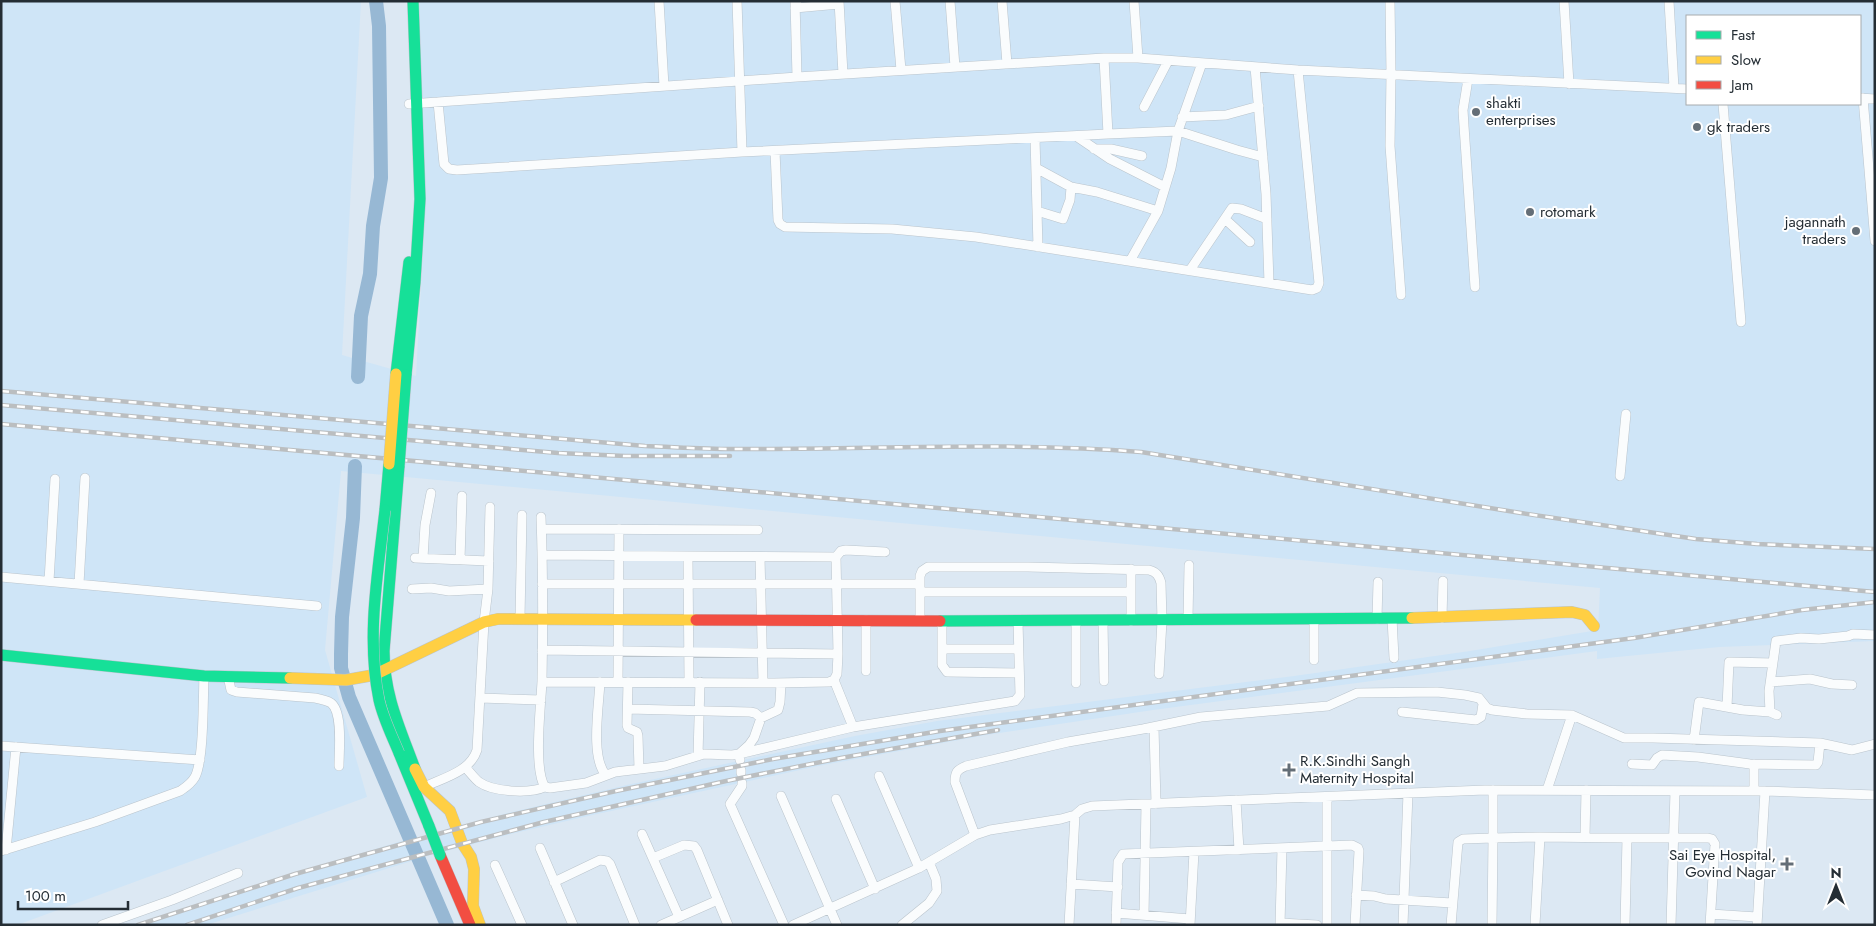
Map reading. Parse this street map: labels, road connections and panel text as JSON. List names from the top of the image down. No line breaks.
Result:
{"places":{"other":["shakti enterprises","gk traders","rotomark","jagannath traders"],"health":["R.K.Sindhi Sangh Maternity Hospital","Sai Eye Hospital, Govind Nagar"]},"legend":["Fast","Slow","Jam"],"scale_bar":"100 m","north":"top"}
